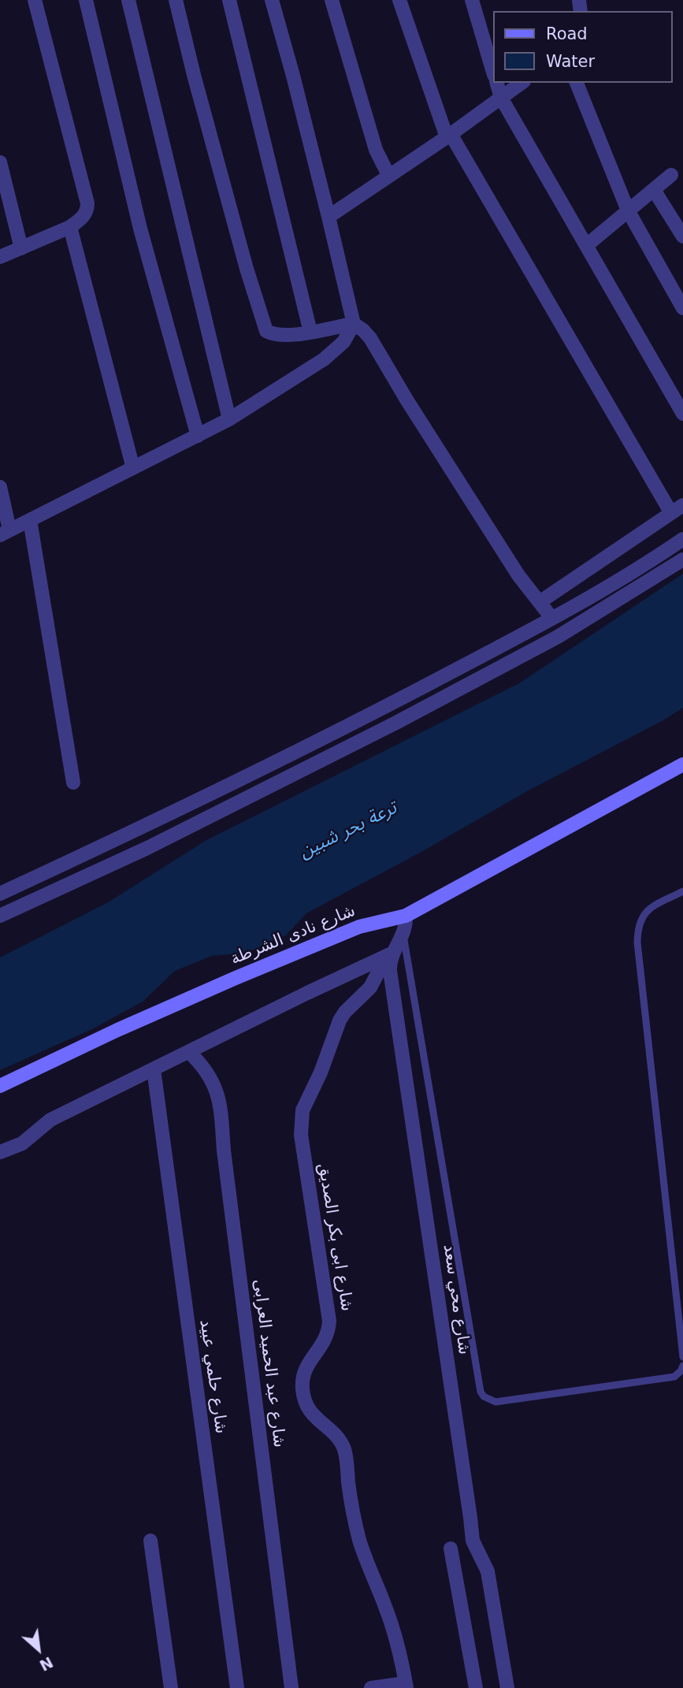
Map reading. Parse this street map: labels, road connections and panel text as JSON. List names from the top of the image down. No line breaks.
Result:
{"streets":{"main road":["شارع نادى الشرطة"],"street":["شارع ابى بكر الصديق","شارع محي سعد","شارع عبد الحميد العرابى","شارع حلمي عبيد"]},"crossings":[["شارع نادى الشرطة","شارع محي سعد"],["شارع ابى بكر الصديق","شارع محي سعد"]],"water":["ترعة بحر شبين"],"legend":["Road","Water"],"north":"bottom right"}
